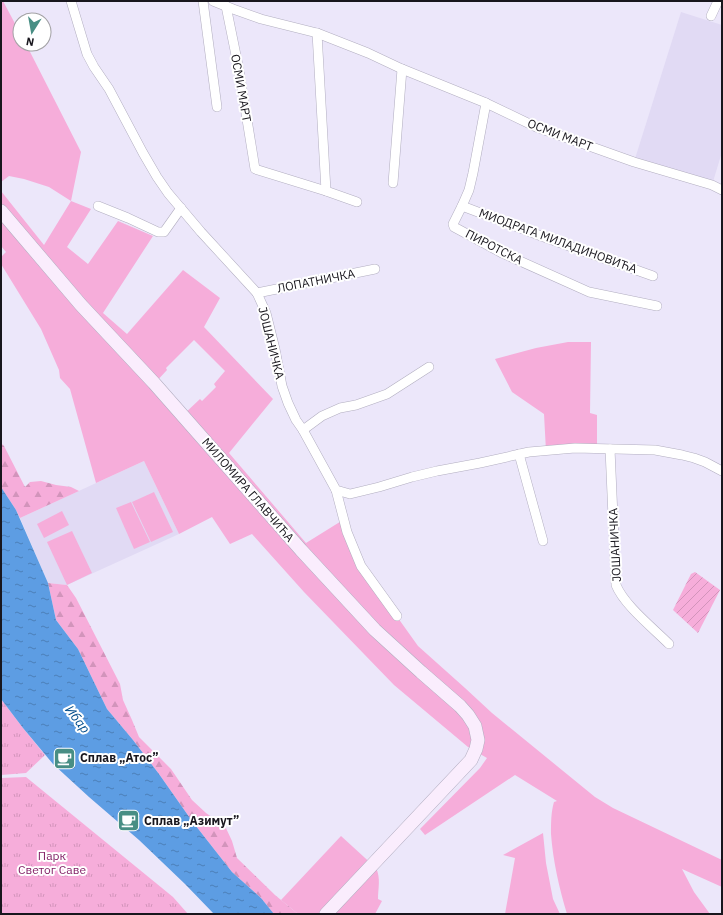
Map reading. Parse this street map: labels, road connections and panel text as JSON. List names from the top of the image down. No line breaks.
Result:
{"streets":{"street":["ОСМИ МАРТ","МИОДРАГА МИЛАДИНОВИЋА","ПИРОТСКА","ЛОПАТНИЧКА","ЈОШАНИЧКА","МИЛОМИРА ГЛАВЧИЋА"]},"crossings":[["ОСМИ МАРТ","ПИРОТСКА"],["МИОДРАГА МИЛАДИНОВИЋА","ПИРОТСКА"],["ЛОПАТНИЧКА","ЈОШАНИЧКА"]],"water":["Ибар"],"parks":["Парк Светог Саве"],"places":{"cafe":["Сплав „Атос”","Сплав „Азимут”"]},"north":"bottom"}
